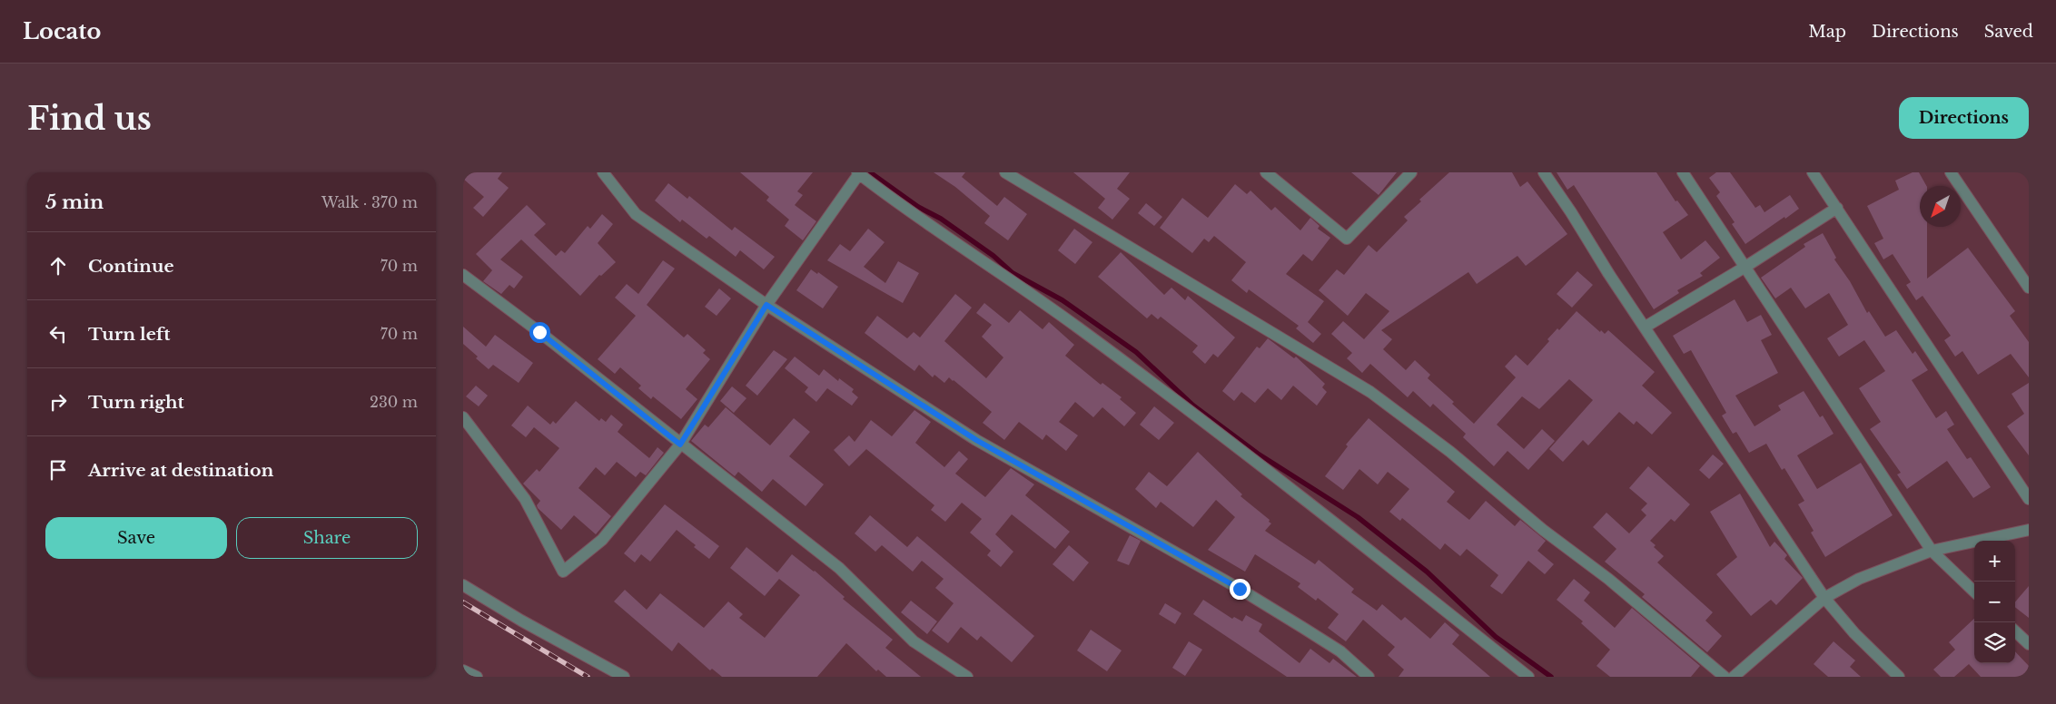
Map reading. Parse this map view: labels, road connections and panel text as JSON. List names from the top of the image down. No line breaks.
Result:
{"north":"bottom left","page":{"header":"Locato","nav":["Map","Directions","Saved"],"buttons":["Directions",["Save","Share"]],"title":"Find us","heading":["5 min","Walk · 370 m"],"list":[["Continue","70 m"],["Turn left","70 m"],["Turn right","230 m"],"Arrive at destination"],"map_buttons":["+","−"]}}
